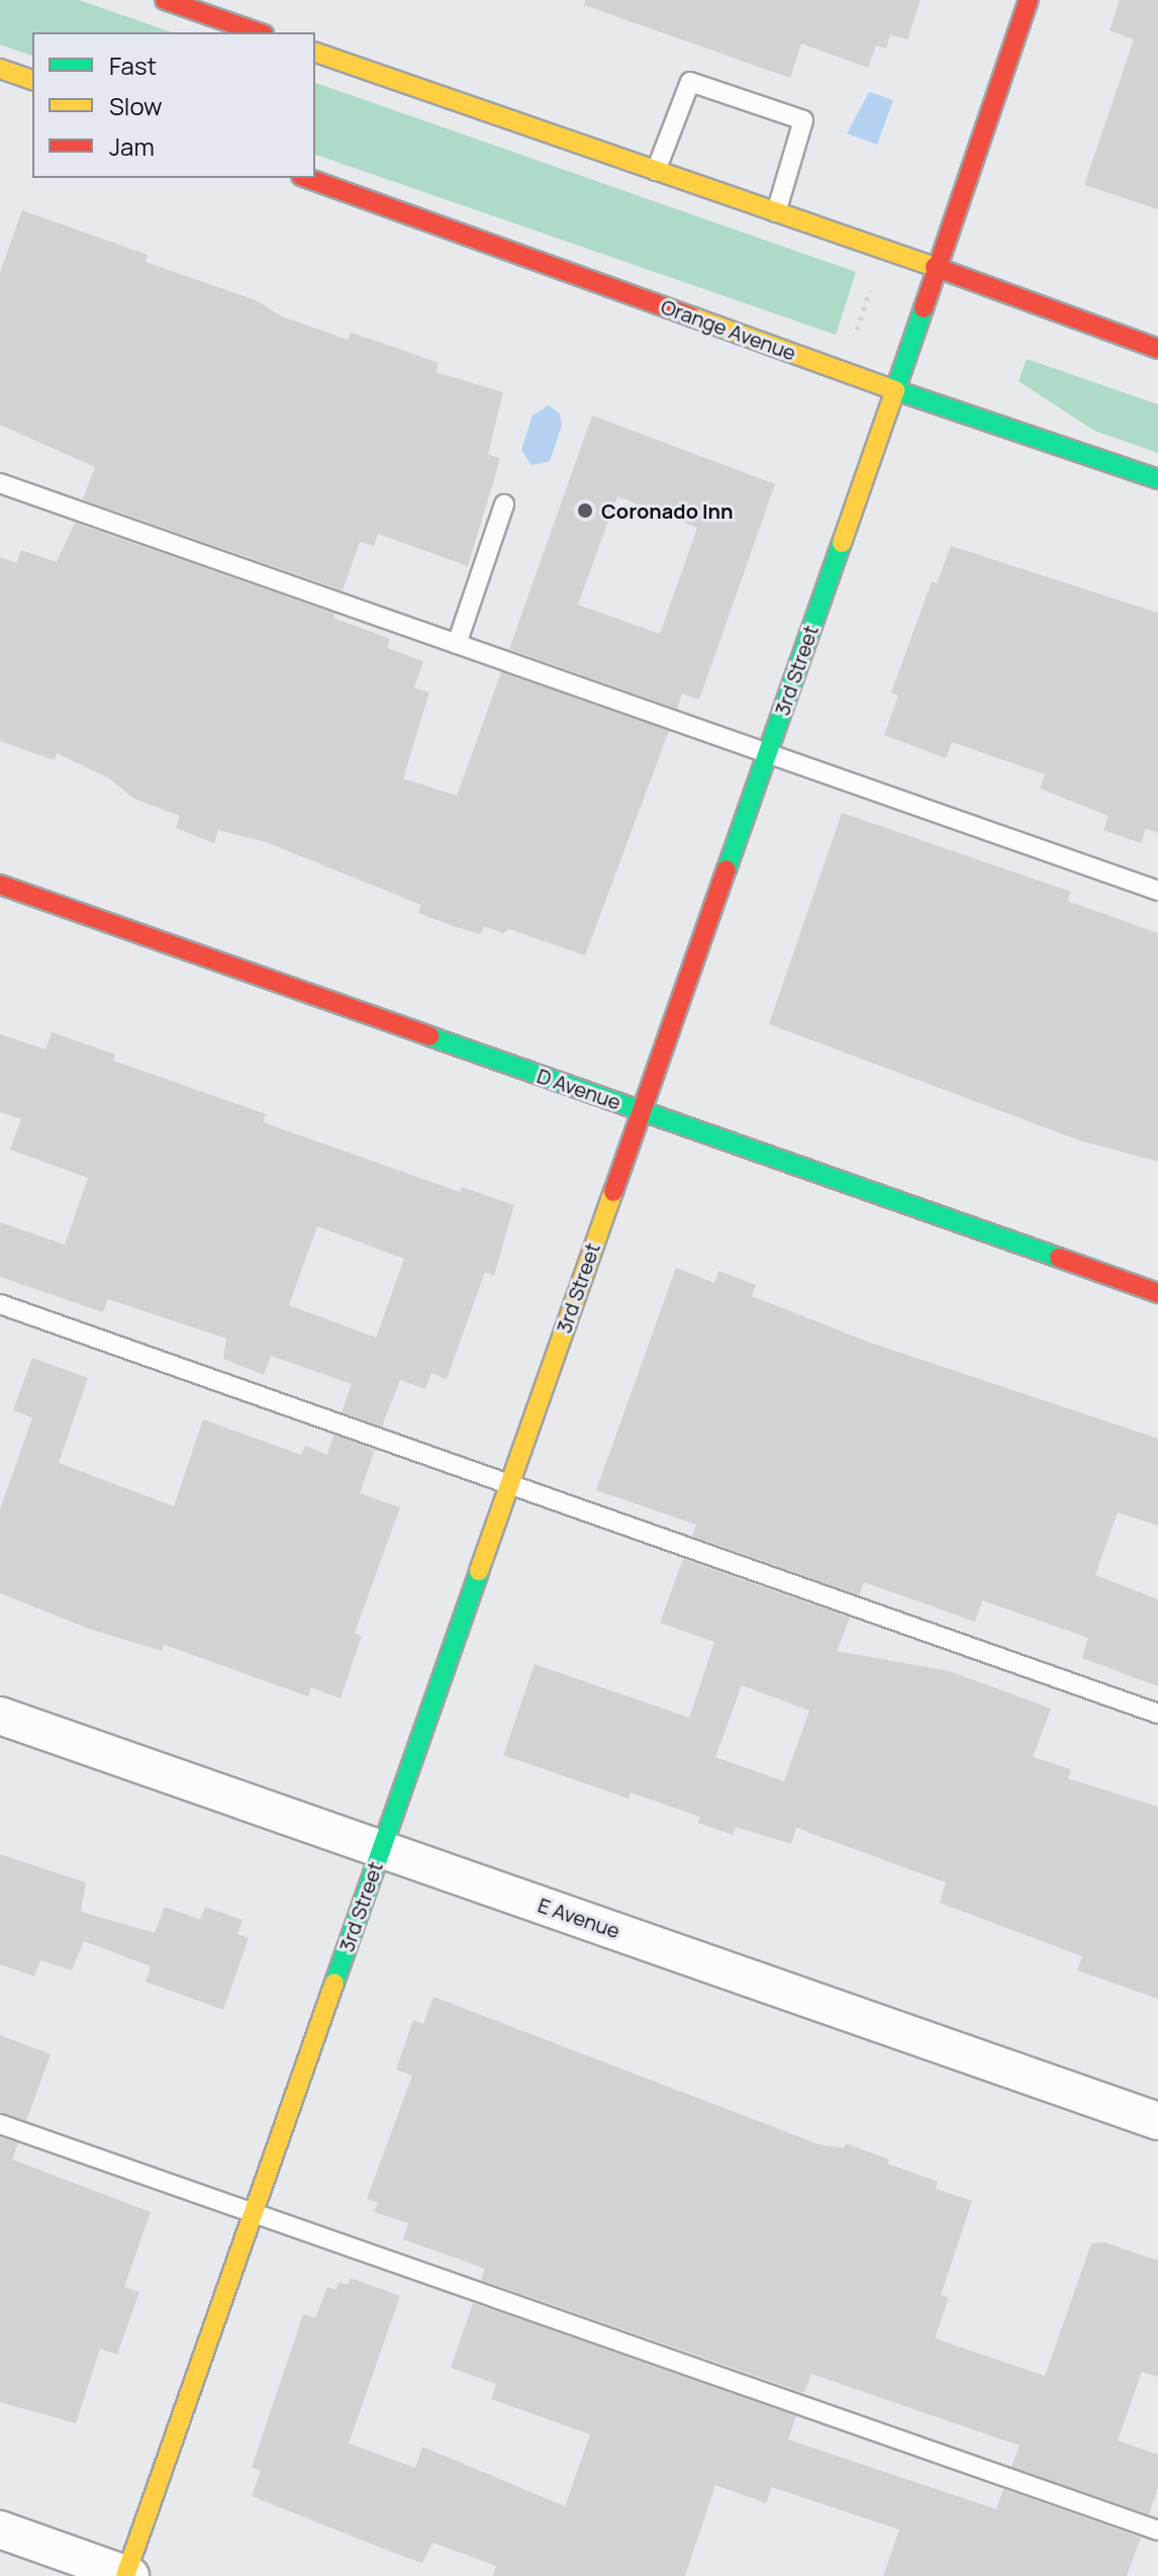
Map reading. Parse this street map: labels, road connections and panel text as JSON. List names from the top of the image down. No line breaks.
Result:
{"streets":{"main road":["Orange Avenue","3rd Street","D Avenue"],"street":["E Avenue"]},"crossings":[["Orange Avenue","3rd Street"],["3rd Street","D Avenue"],["3rd Street","E Avenue"]],"places":["Coronado Inn"],"legend":["Fast","Slow","Jam"]}
